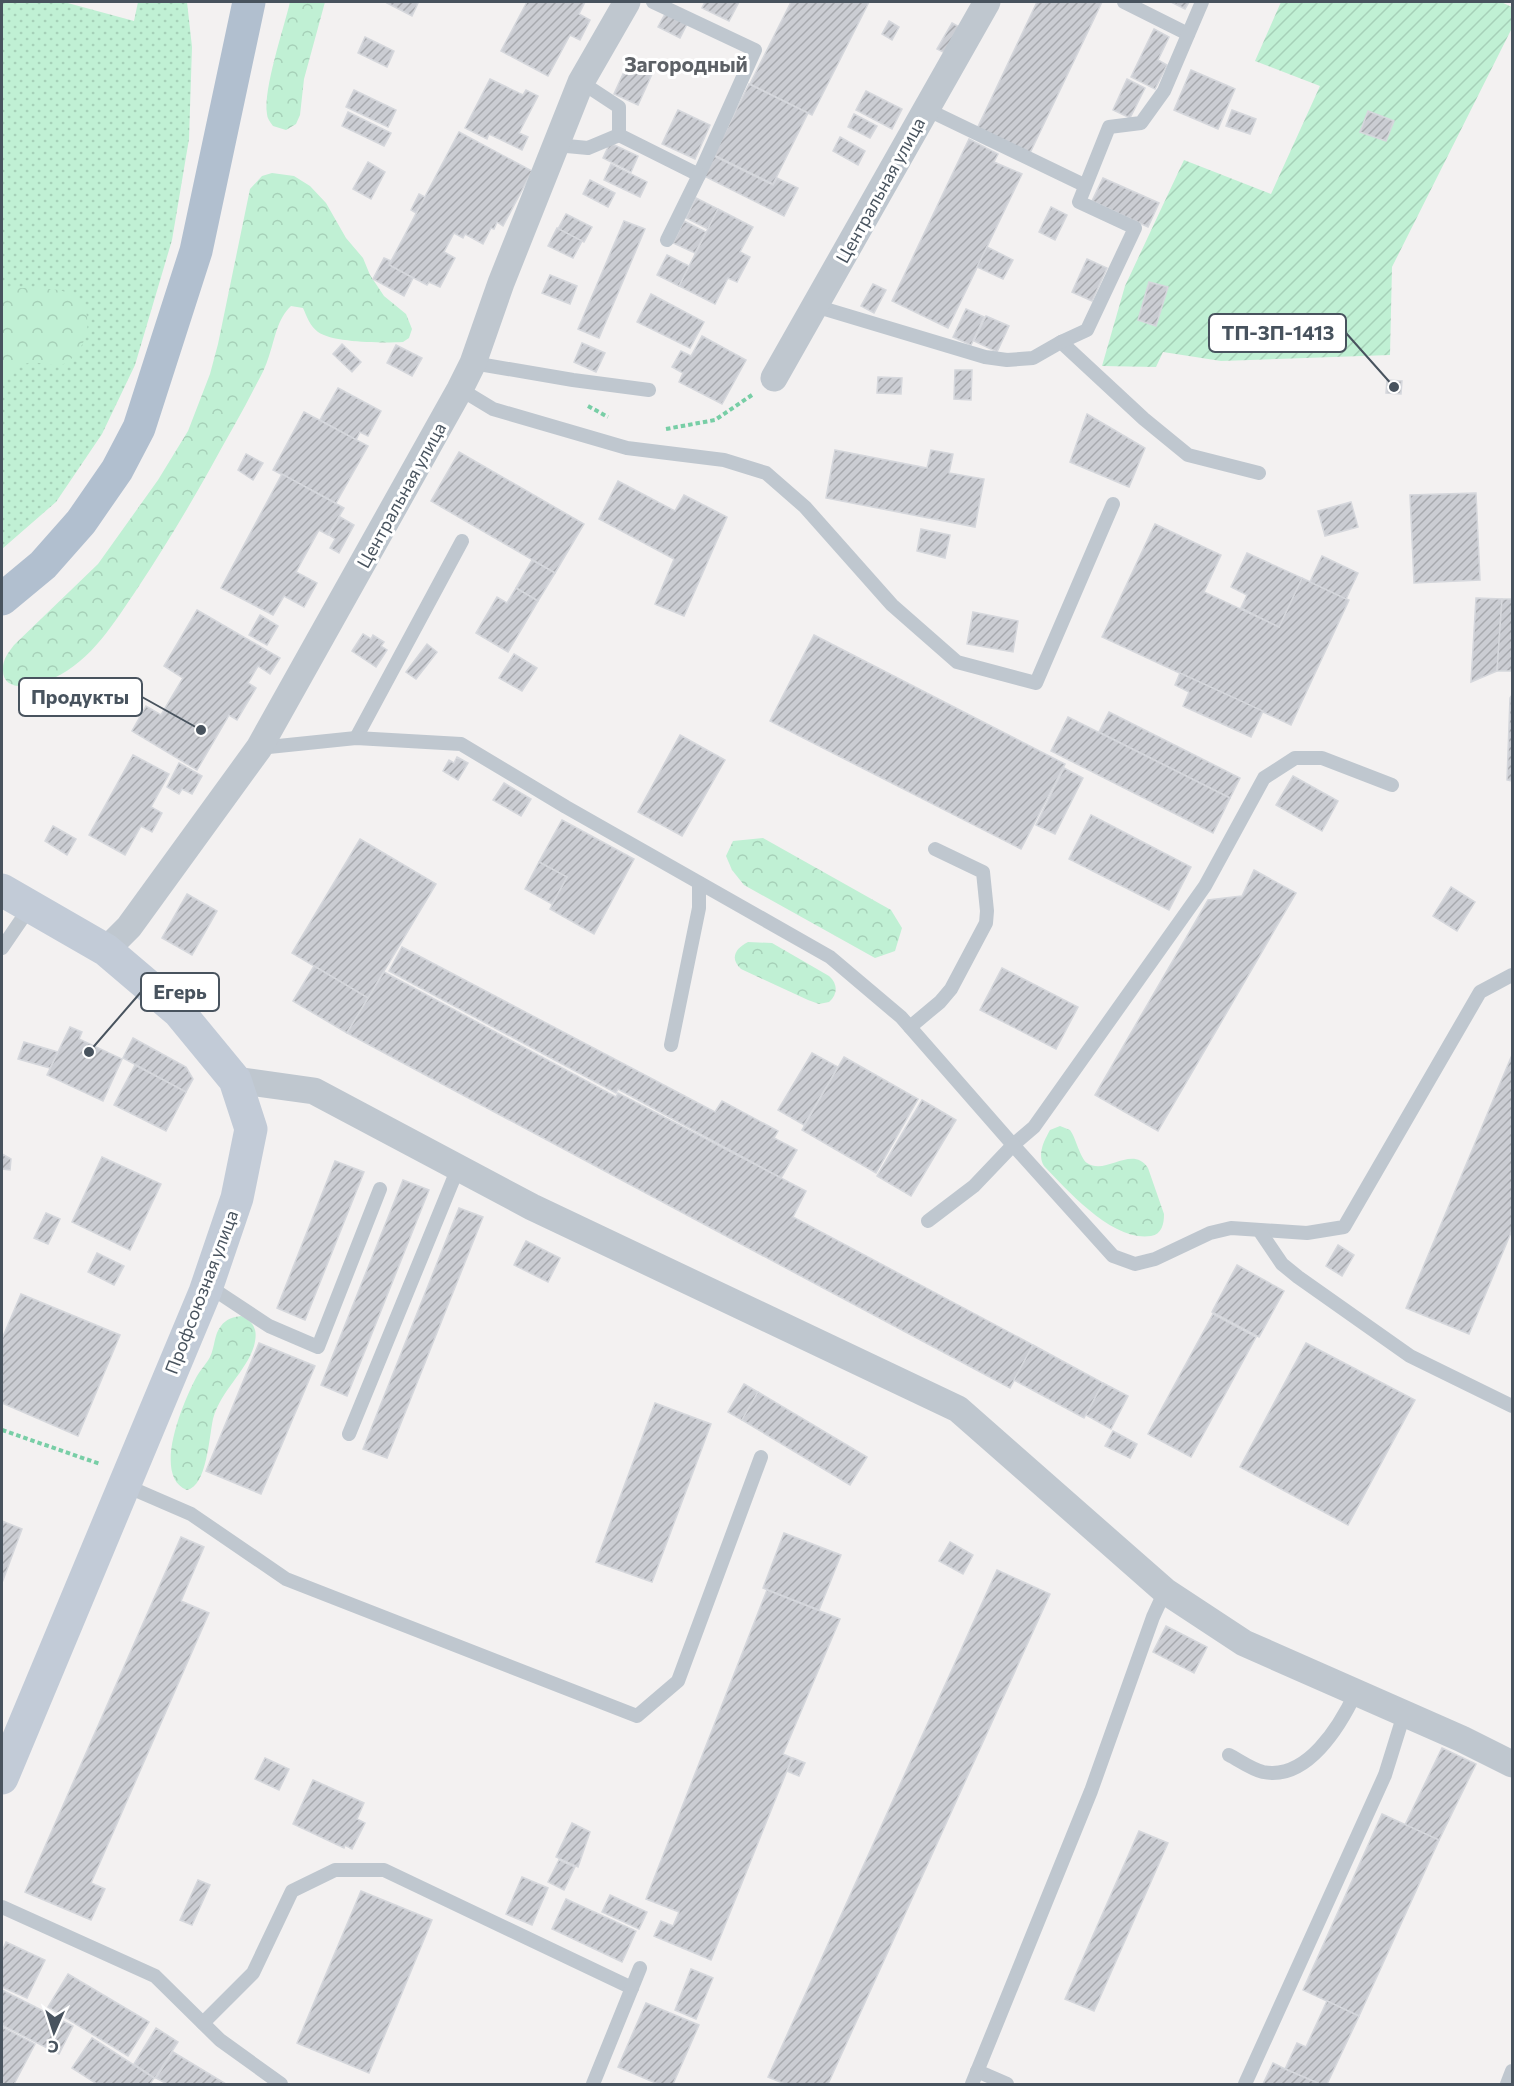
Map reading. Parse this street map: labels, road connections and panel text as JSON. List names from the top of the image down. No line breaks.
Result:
{"streets":{"street":["Центральная улица","Профсоюзная улица"]},"crossings":[["Центральная улица","Профсоюзная улица"]],"districts":["Загородный"],"places":["ТП-ЗП-1413","Продукты","Егерь"],"north":"bottom"}
